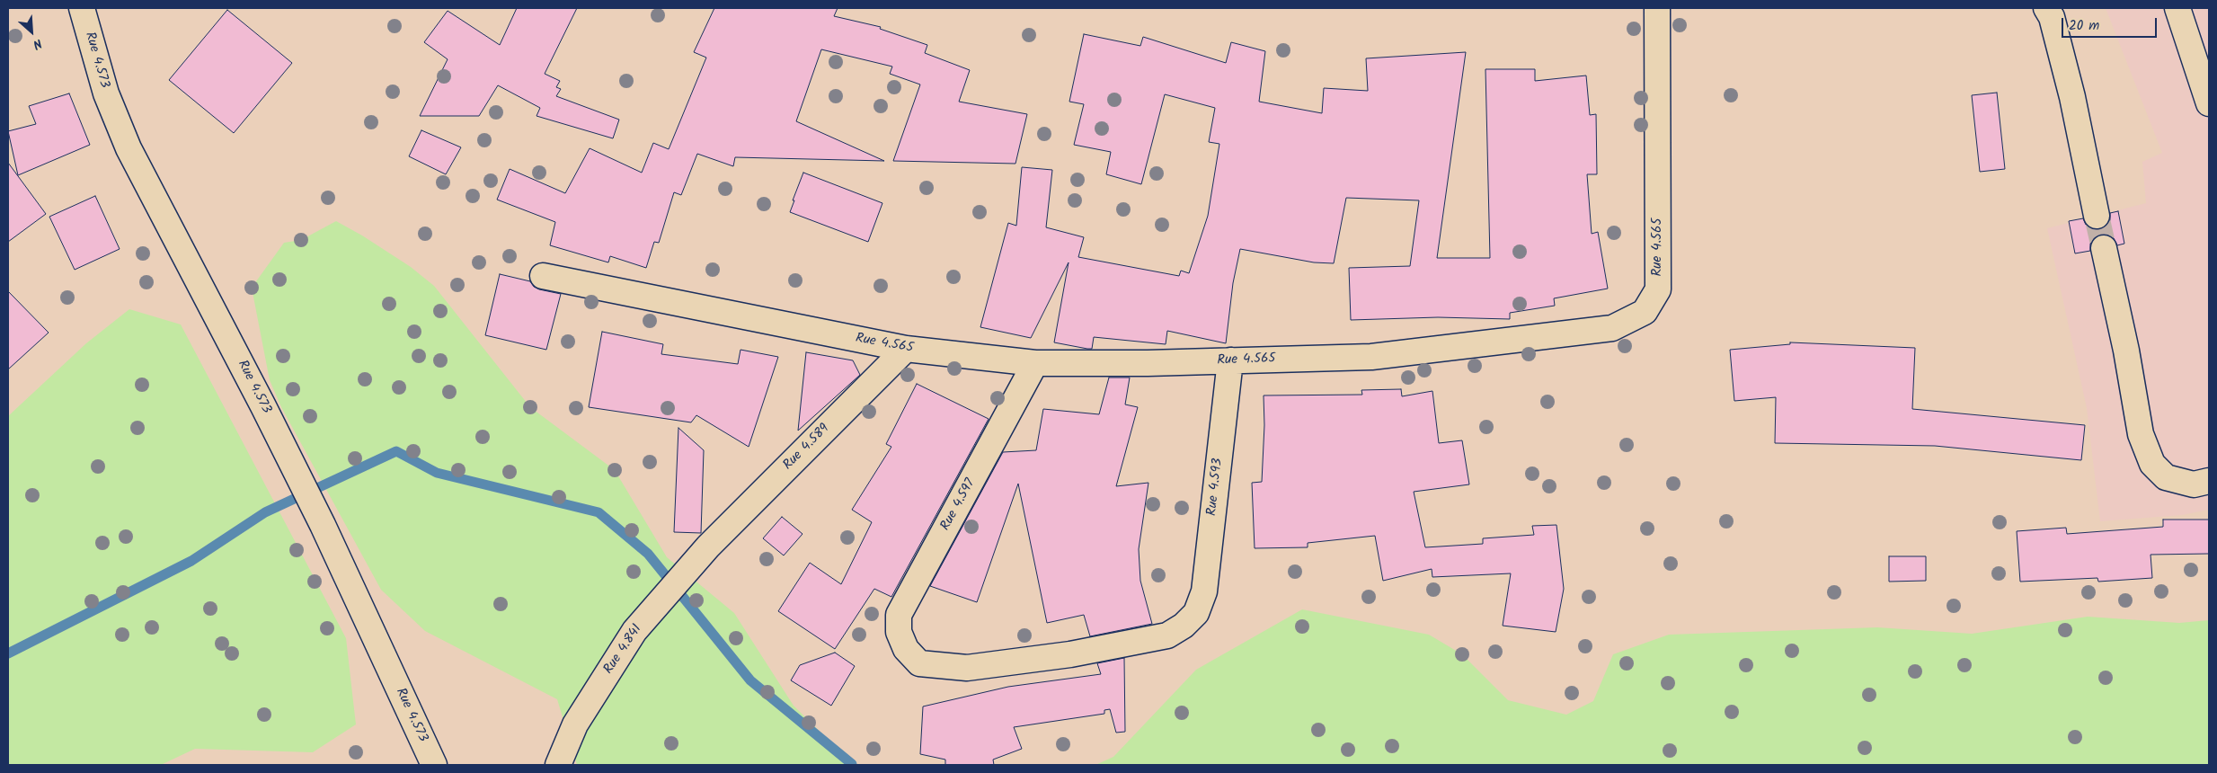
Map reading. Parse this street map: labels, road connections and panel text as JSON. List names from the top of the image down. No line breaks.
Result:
{"streets":{"street":["Rue 4.573","Rue 4.565","Rue 4.589","Rue 4.593","Rue 4.597","Rue 4.841"]},"crossings":[["Rue 4.565","Rue 4.589"],["Rue 4.565","Rue 4.593"],["Rue 4.565","Rue 4.597"],["Rue 4.589","Rue 4.841"],["Rue 4.593","Rue 4.597"]],"scale_bar":"20 m","north":"bottom right"}
